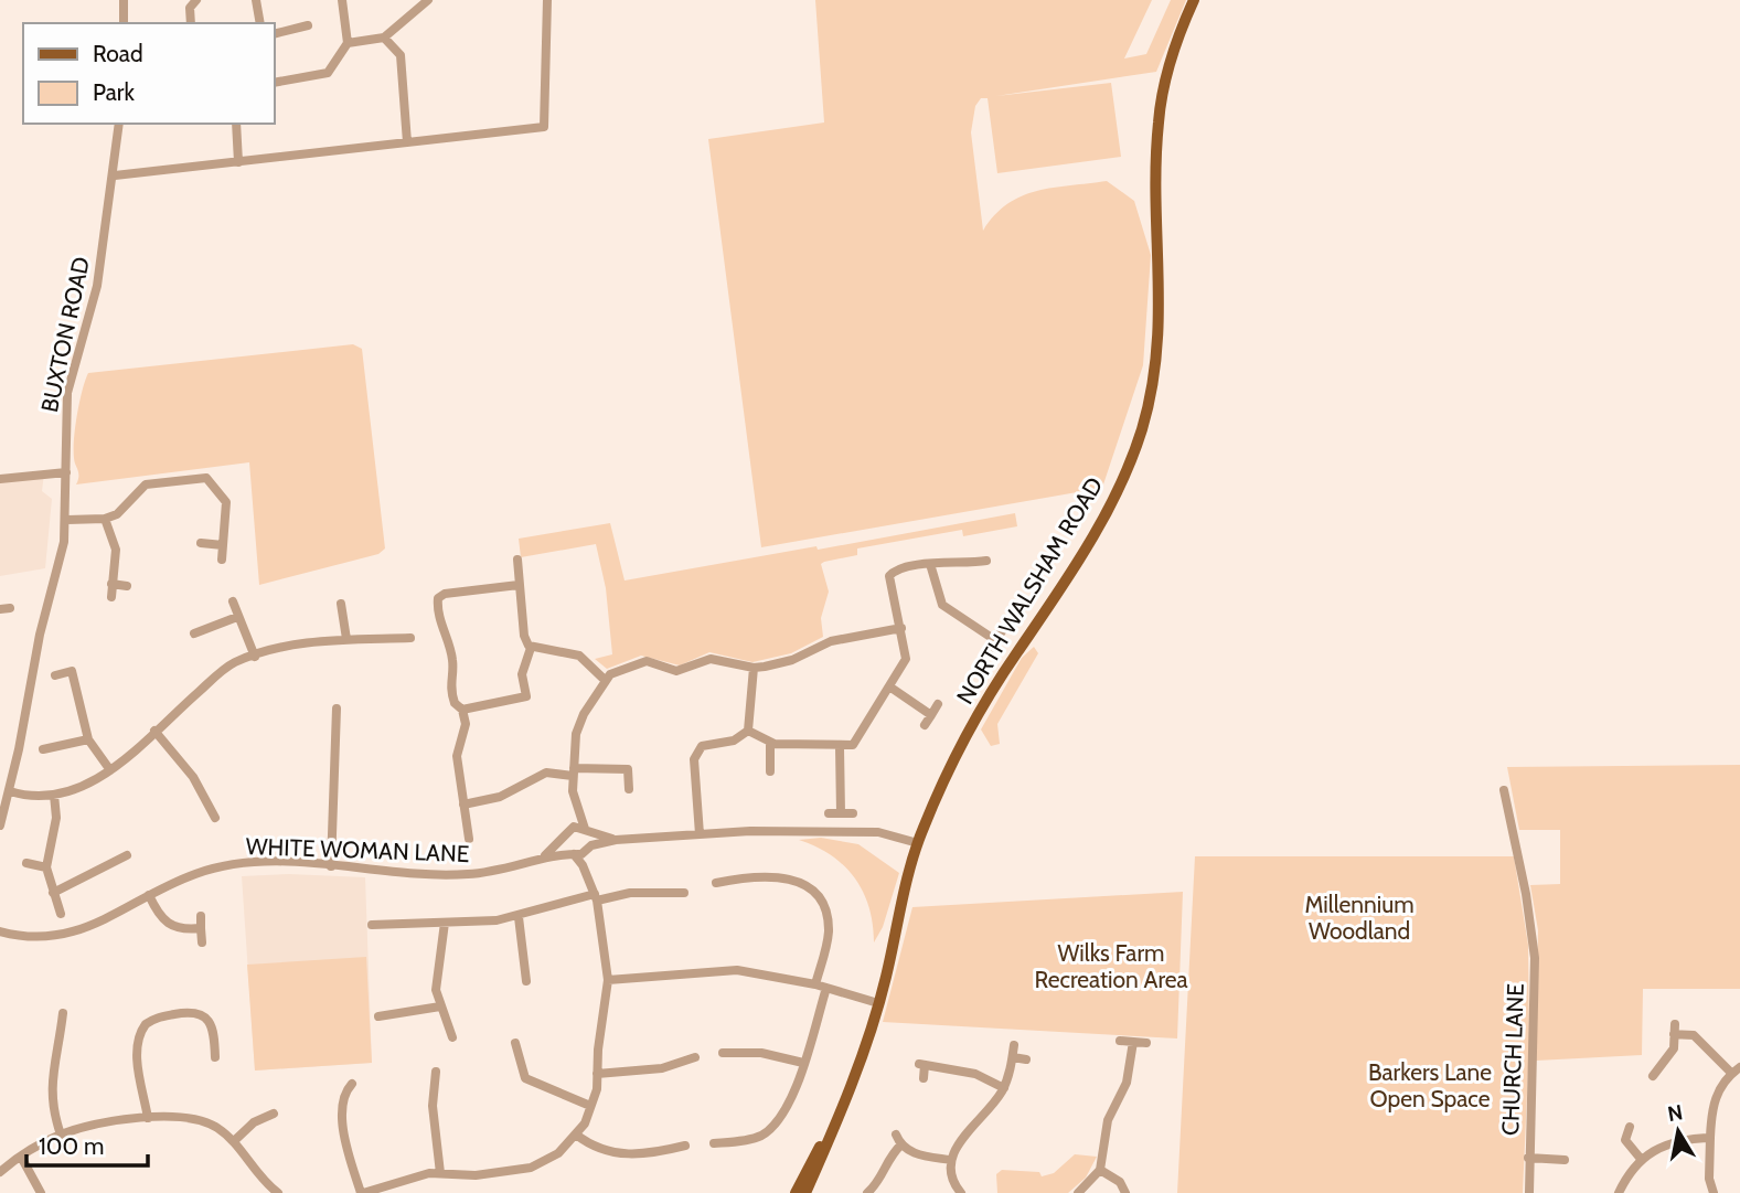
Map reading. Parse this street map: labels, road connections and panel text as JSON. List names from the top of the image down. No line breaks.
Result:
{"streets":{"main road":["NORTH WALSHAM ROAD"],"street":["BUXTON ROAD","WHITE WOMAN LANE","CHURCH LANE"]},"crossings":[["NORTH WALSHAM ROAD","WHITE WOMAN LANE"]],"parks":["Millennium Woodland","Wilks Farm Recreation Area","Barkers Lane Open Space"],"legend":["Road","Park"],"scale_bar":"100 m","north":"top"}
